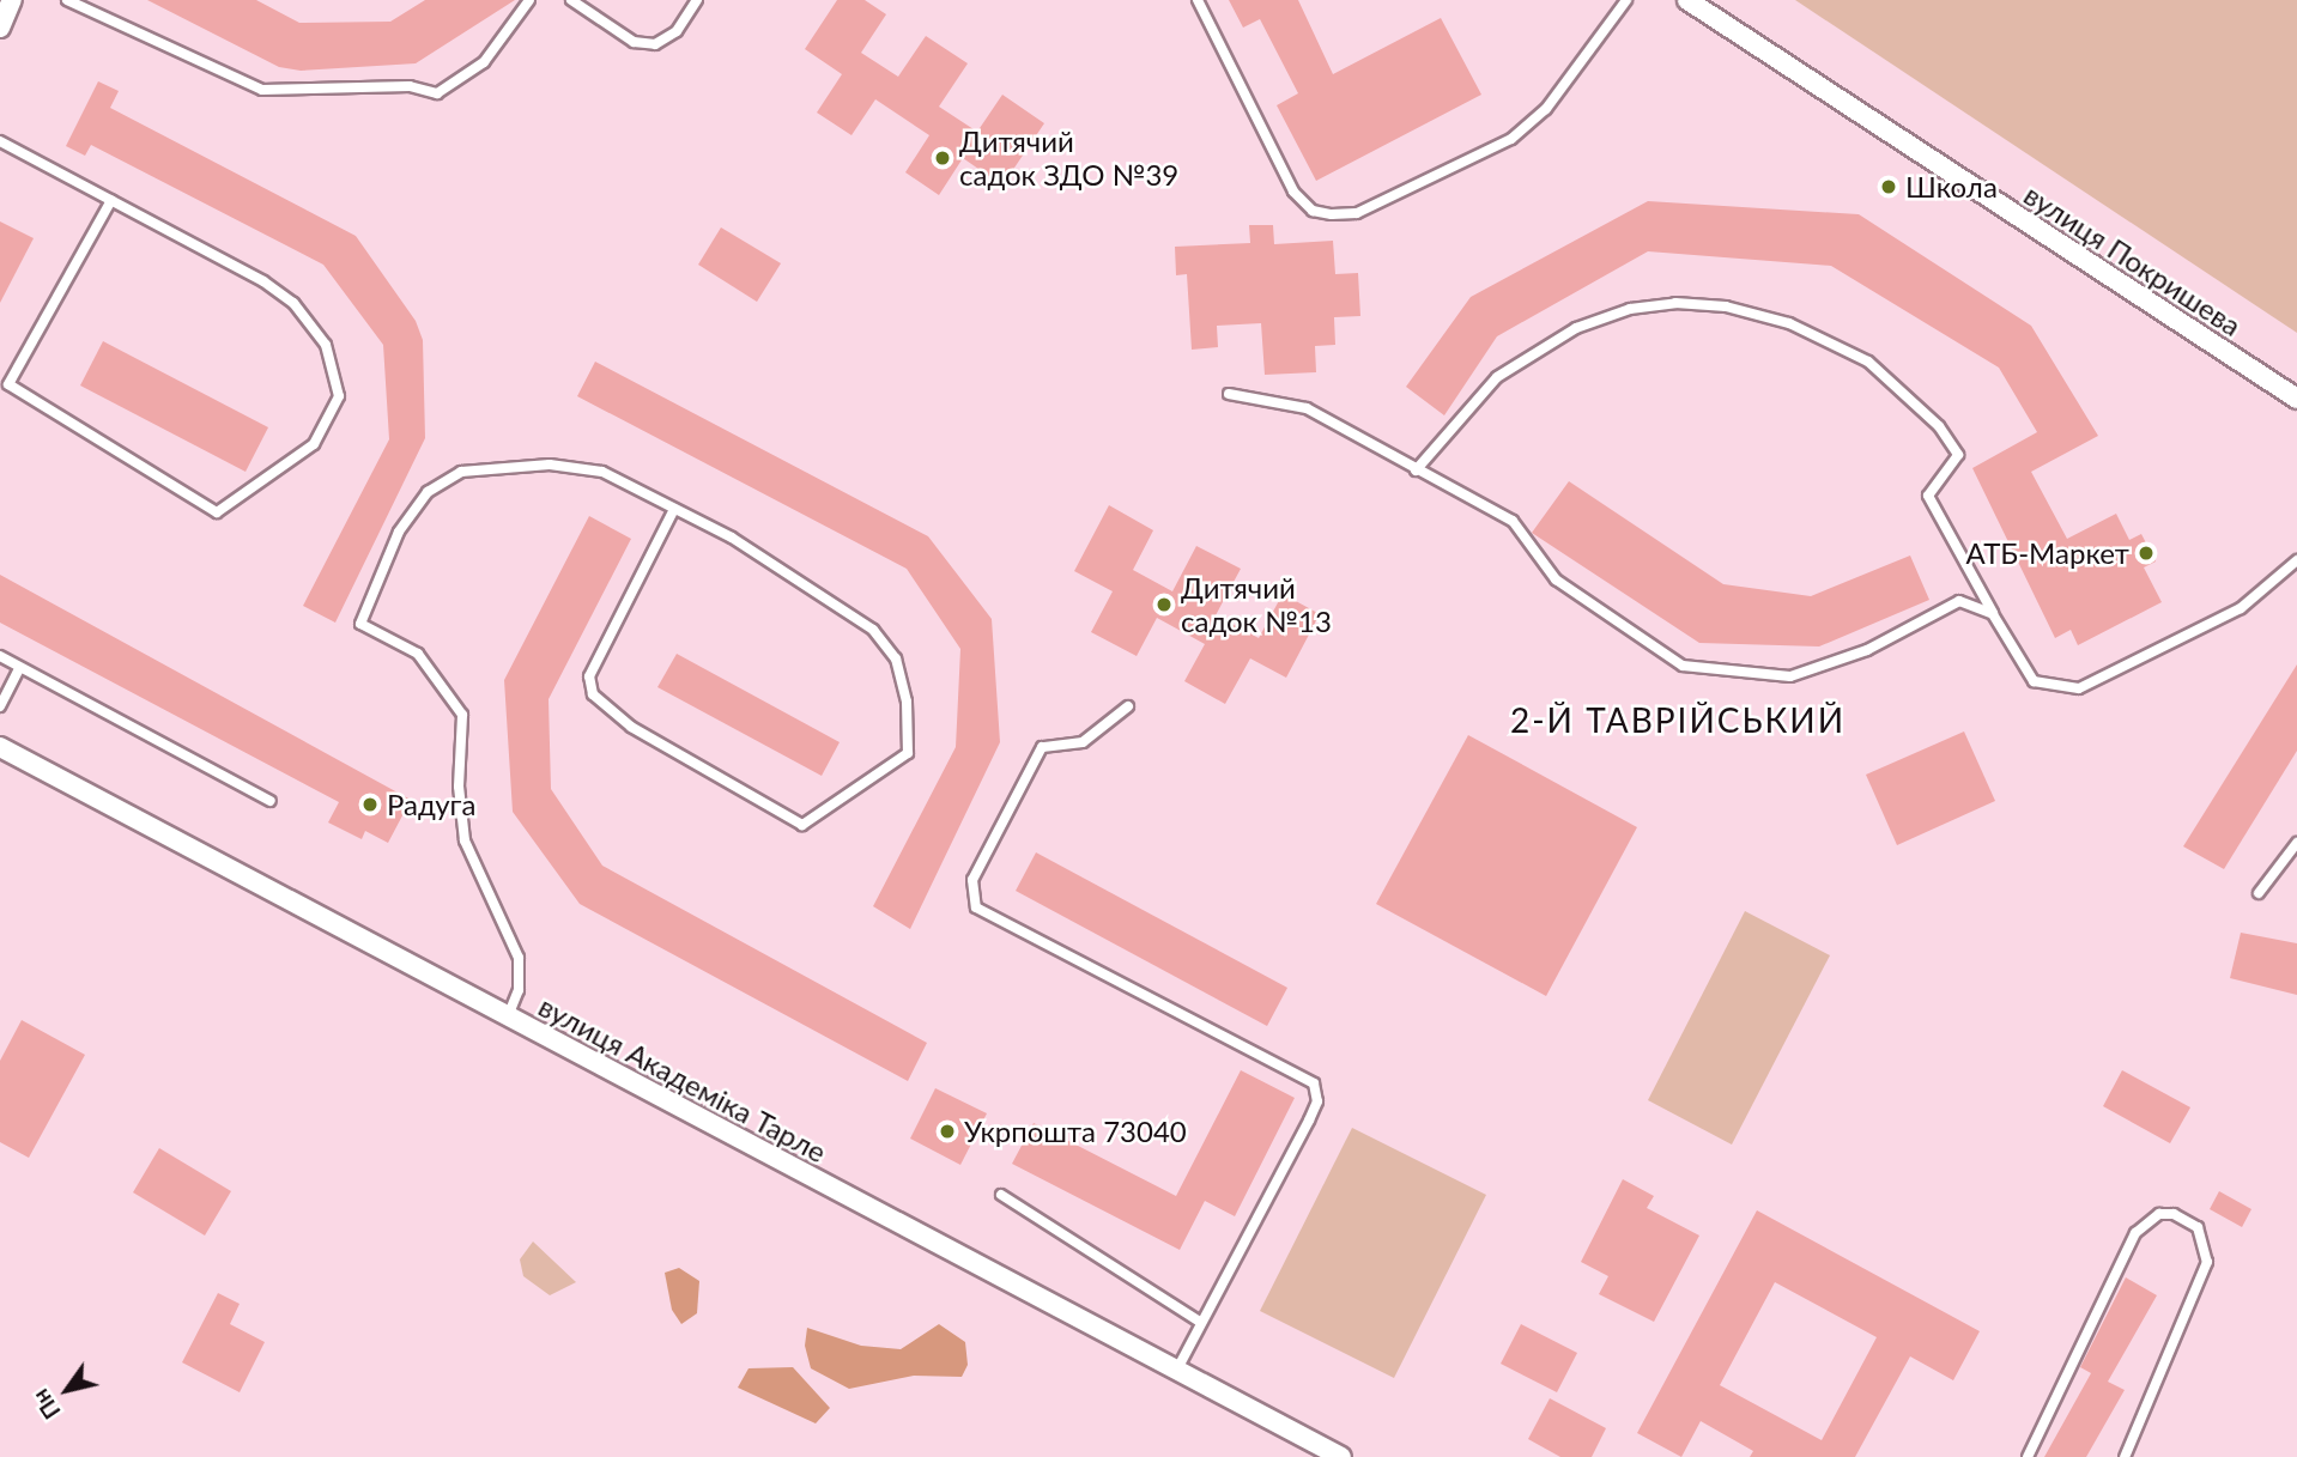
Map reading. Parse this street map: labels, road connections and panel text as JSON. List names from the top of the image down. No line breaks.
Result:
{"streets":{"street":["вулиця Покришева","вулиця Академіка Тарле"]},"districts":["2-Й ТАВРІЙСЬКИЙ"],"places":["Дитячий садок ЗДО №39","Школа","АТБ-Маркет","Дитячий садок №13","Радуга","Укрпошта 73040"],"north":"bottom left"}
